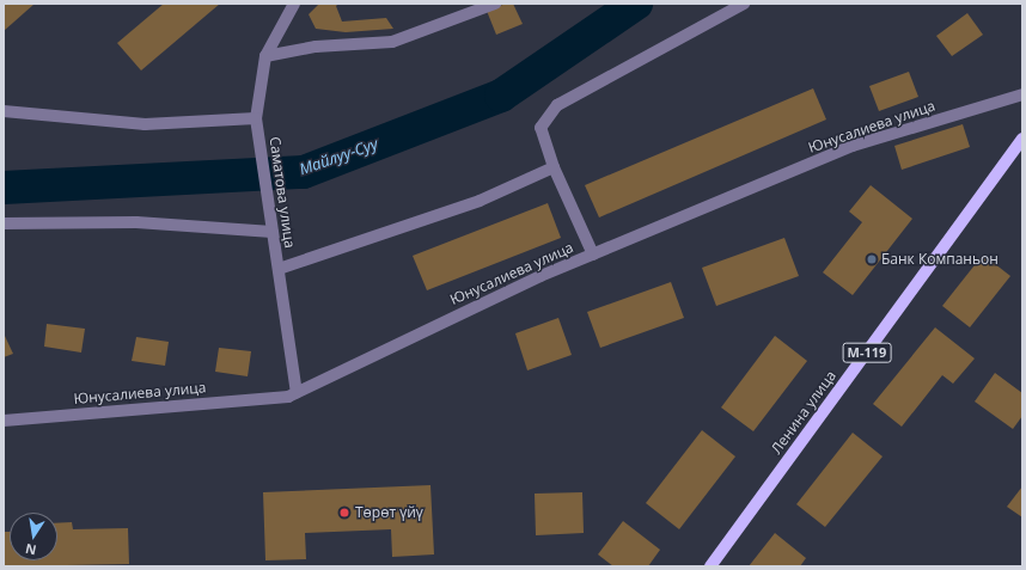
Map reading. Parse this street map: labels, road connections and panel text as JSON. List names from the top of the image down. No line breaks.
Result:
{"streets":{"main road":["М-119","Ленина улица"],"street":["Юнусалиева улица","Саматова улица"]},"crossings":[["Юнусалиева улица","Саматова улица"]],"water":["Майлуу-Суу"],"places":["Банк Компаньон","Төрөт үйү"],"north":"bottom"}
